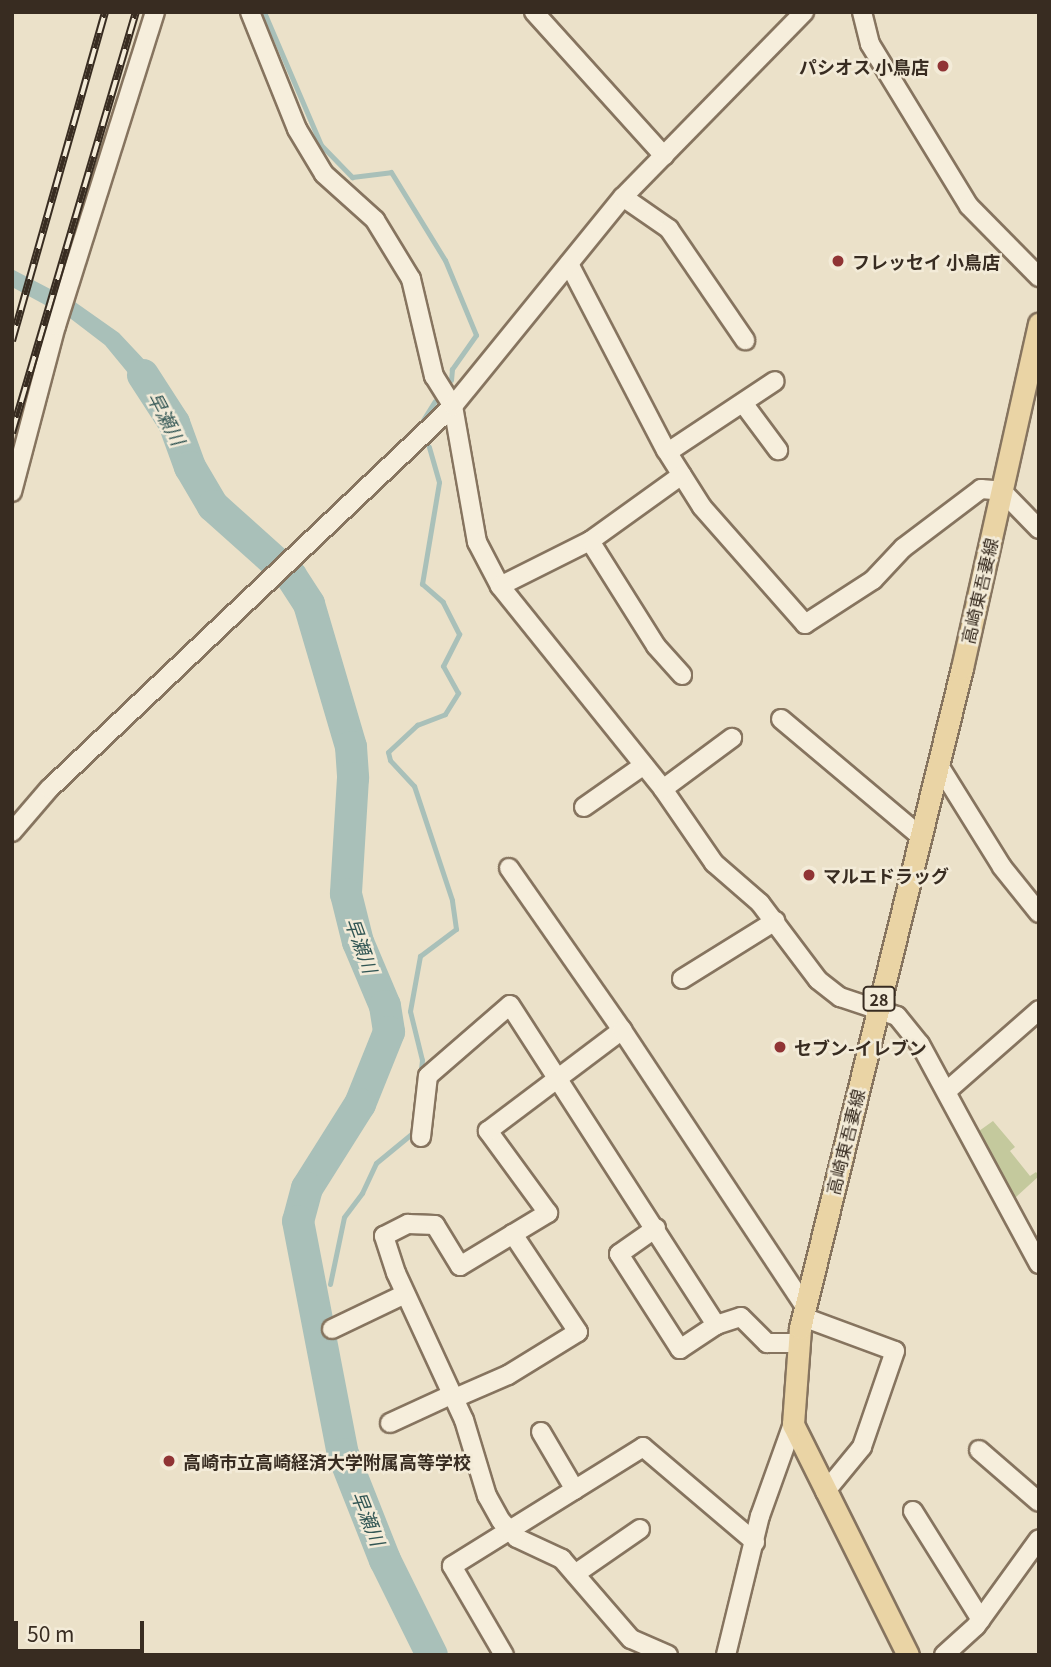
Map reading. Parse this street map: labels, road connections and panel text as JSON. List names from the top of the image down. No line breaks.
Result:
{"streets":{"main road":["高崎東吾妻線","28"]},"water":["早瀬川"],"places":["パシオス 小鳥店","フレッセイ 小鳥店","マルエドラッグ","セブン-イレブン","高崎市立高崎経済大学附属高等学校"],"scale_bar":"50 m"}
